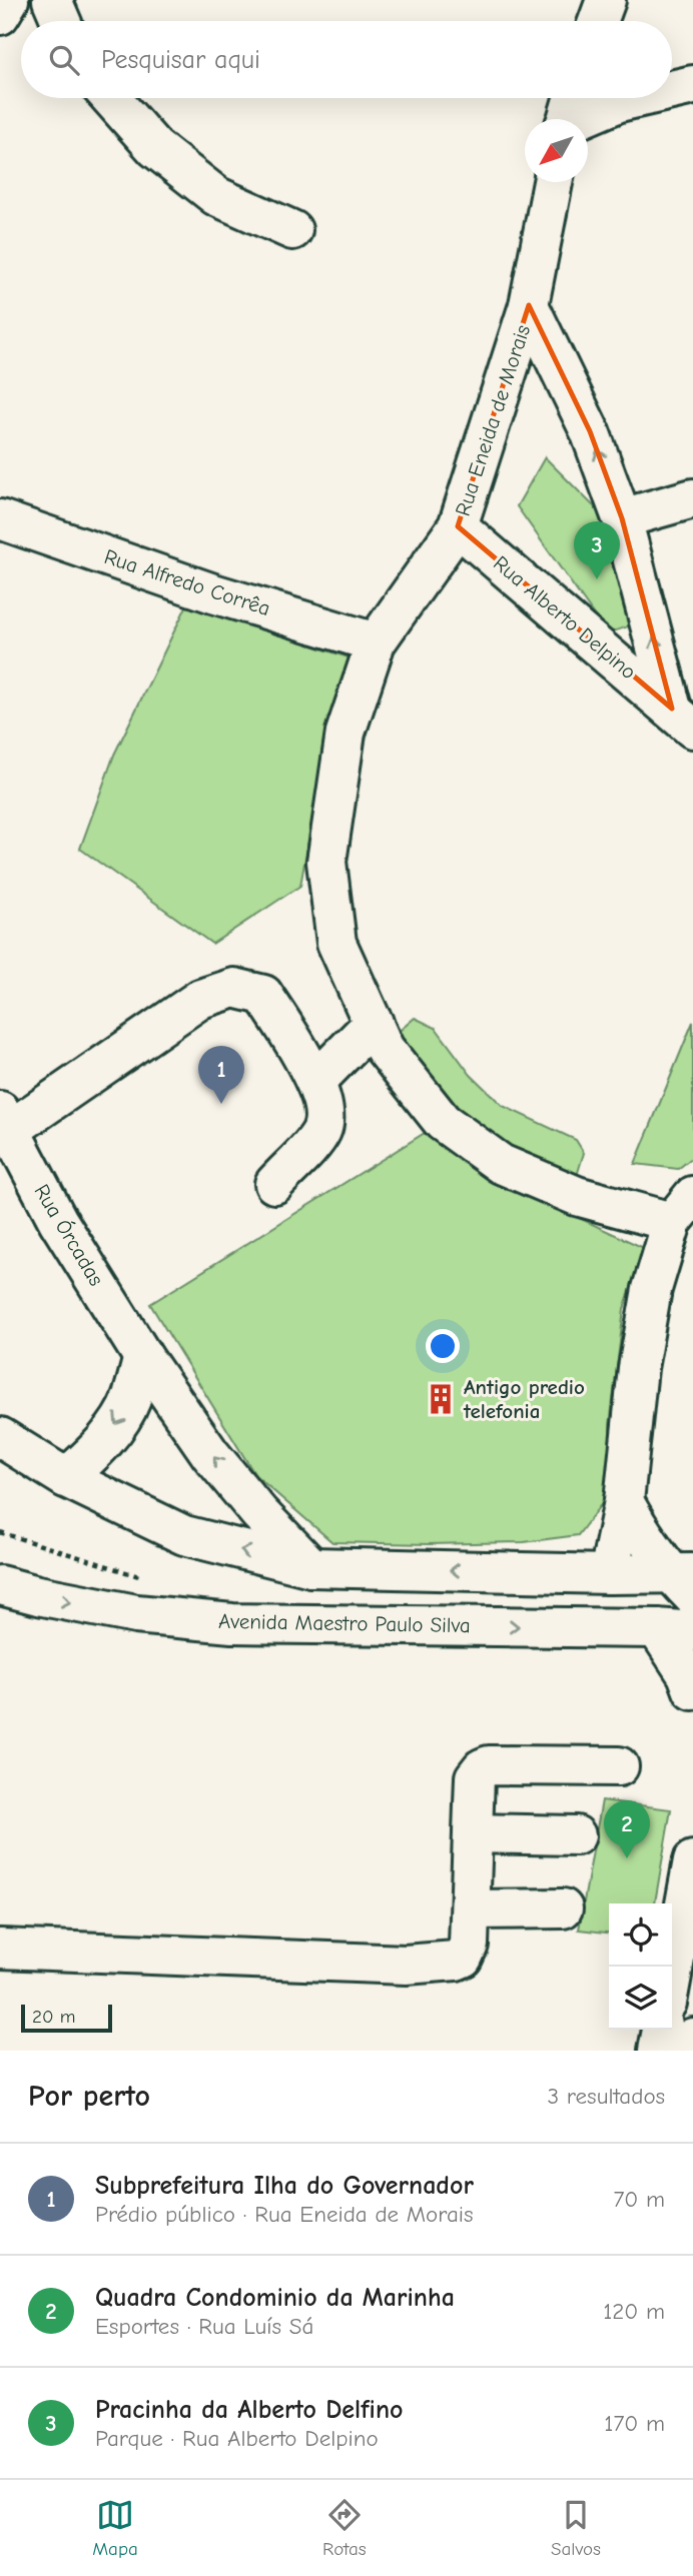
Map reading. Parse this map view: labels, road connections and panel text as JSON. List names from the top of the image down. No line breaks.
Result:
{"streets":{"street":["Rua Eneida de Morais","Rua Alfredo Corrêa","Rua Alberto Delpino","Rua Órcadas","Avenida Maestro Paulo Silva"]},"crossings":[["Rua Eneida de Morais","Rua Alfredo Corrêa"],["Rua Eneida de Morais","Rua Alberto Delpino"]],"one_way":["Rua Alberto Delpino","Rua Órcadas"],"places":{"building":["Antigo predio telefonia"]},"scale_bar":"20 m","north":"bottom left","page":{"search":"Pesquisar aqui","pins":["3","1","2"],"scale":"20 m","heading":["Por perto","3 resultados"],"list":[{"mark":"1","name":"Subprefeitura Ilha do Governador","note":"Prédio público · Rua Eneida de Morais","value":"70 m"},{"mark":"2","name":"Quadra Condominio da Marinha","note":"Esportes · Rua Luís Sá","value":"120 m"},{"mark":"3","name":"Pracinha da Alberto Delfino","note":"Parque · Rua Alberto Delpino","value":"170 m"}],"nav":["Mapa","Rotas","Salvos"]}}
